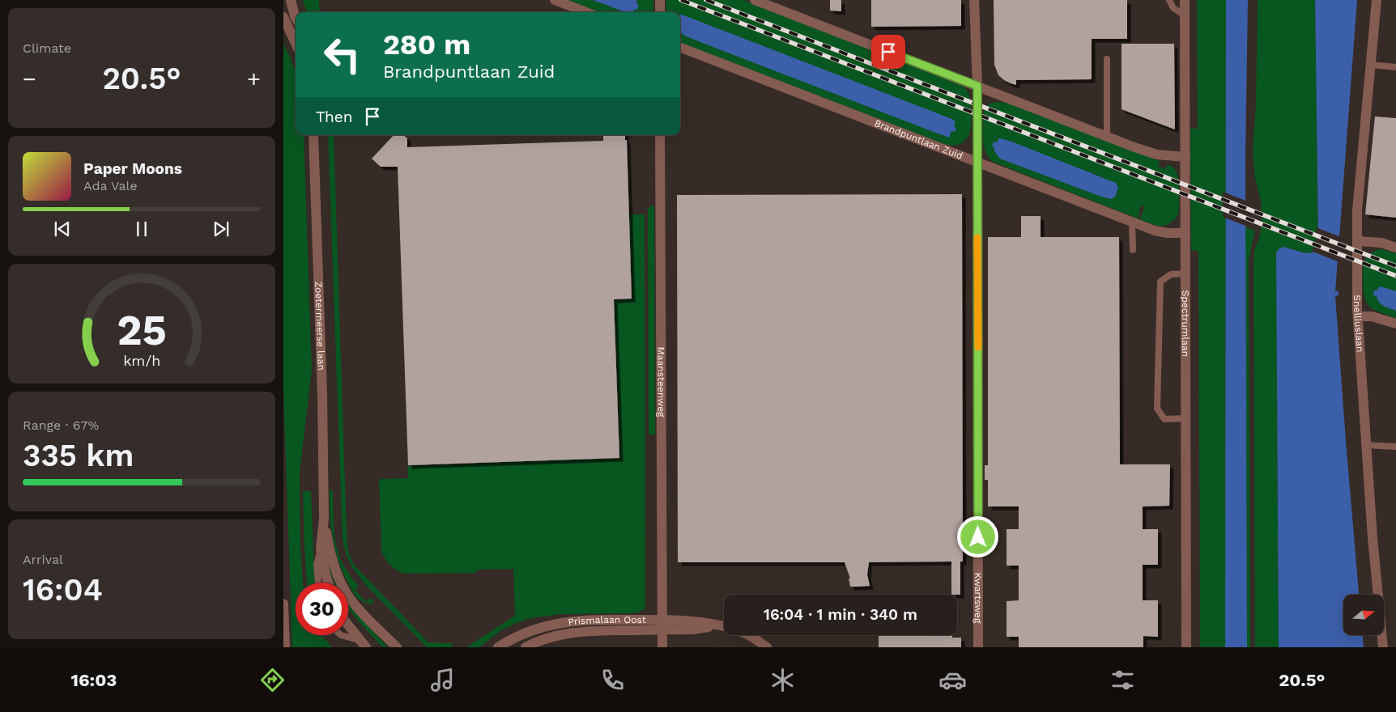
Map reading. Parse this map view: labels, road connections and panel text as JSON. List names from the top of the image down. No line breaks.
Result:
{"streets":{"street":["Brandpuntlaan Zuid","Spectrumlaan","Snelliuslaan","Zoetermeerse laan","Maansteenweg","Kwartsweg","Prismalaan Oost"]},"crossings":[["Brandpuntlaan Zuid","Spectrumlaan"],["Brandpuntlaan Zuid","Kwartsweg"],["Maansteenweg","Prismalaan Oost"]],"north":"right","page":{"tile":["Climate",["Range · 67%","335 km"],["Arrival","16:04"]],"turn":["280 m","Brandpuntlaan Zuid"],"heat":["−","20.5°","+"],"then":"Then","song":["Paper Moons","Ada Vale"],"limit":"30","trip":"16:04 · 1 min · 340 m","tabs":["16:03","20.5°"],"gauge":["25","km/h"]}}
